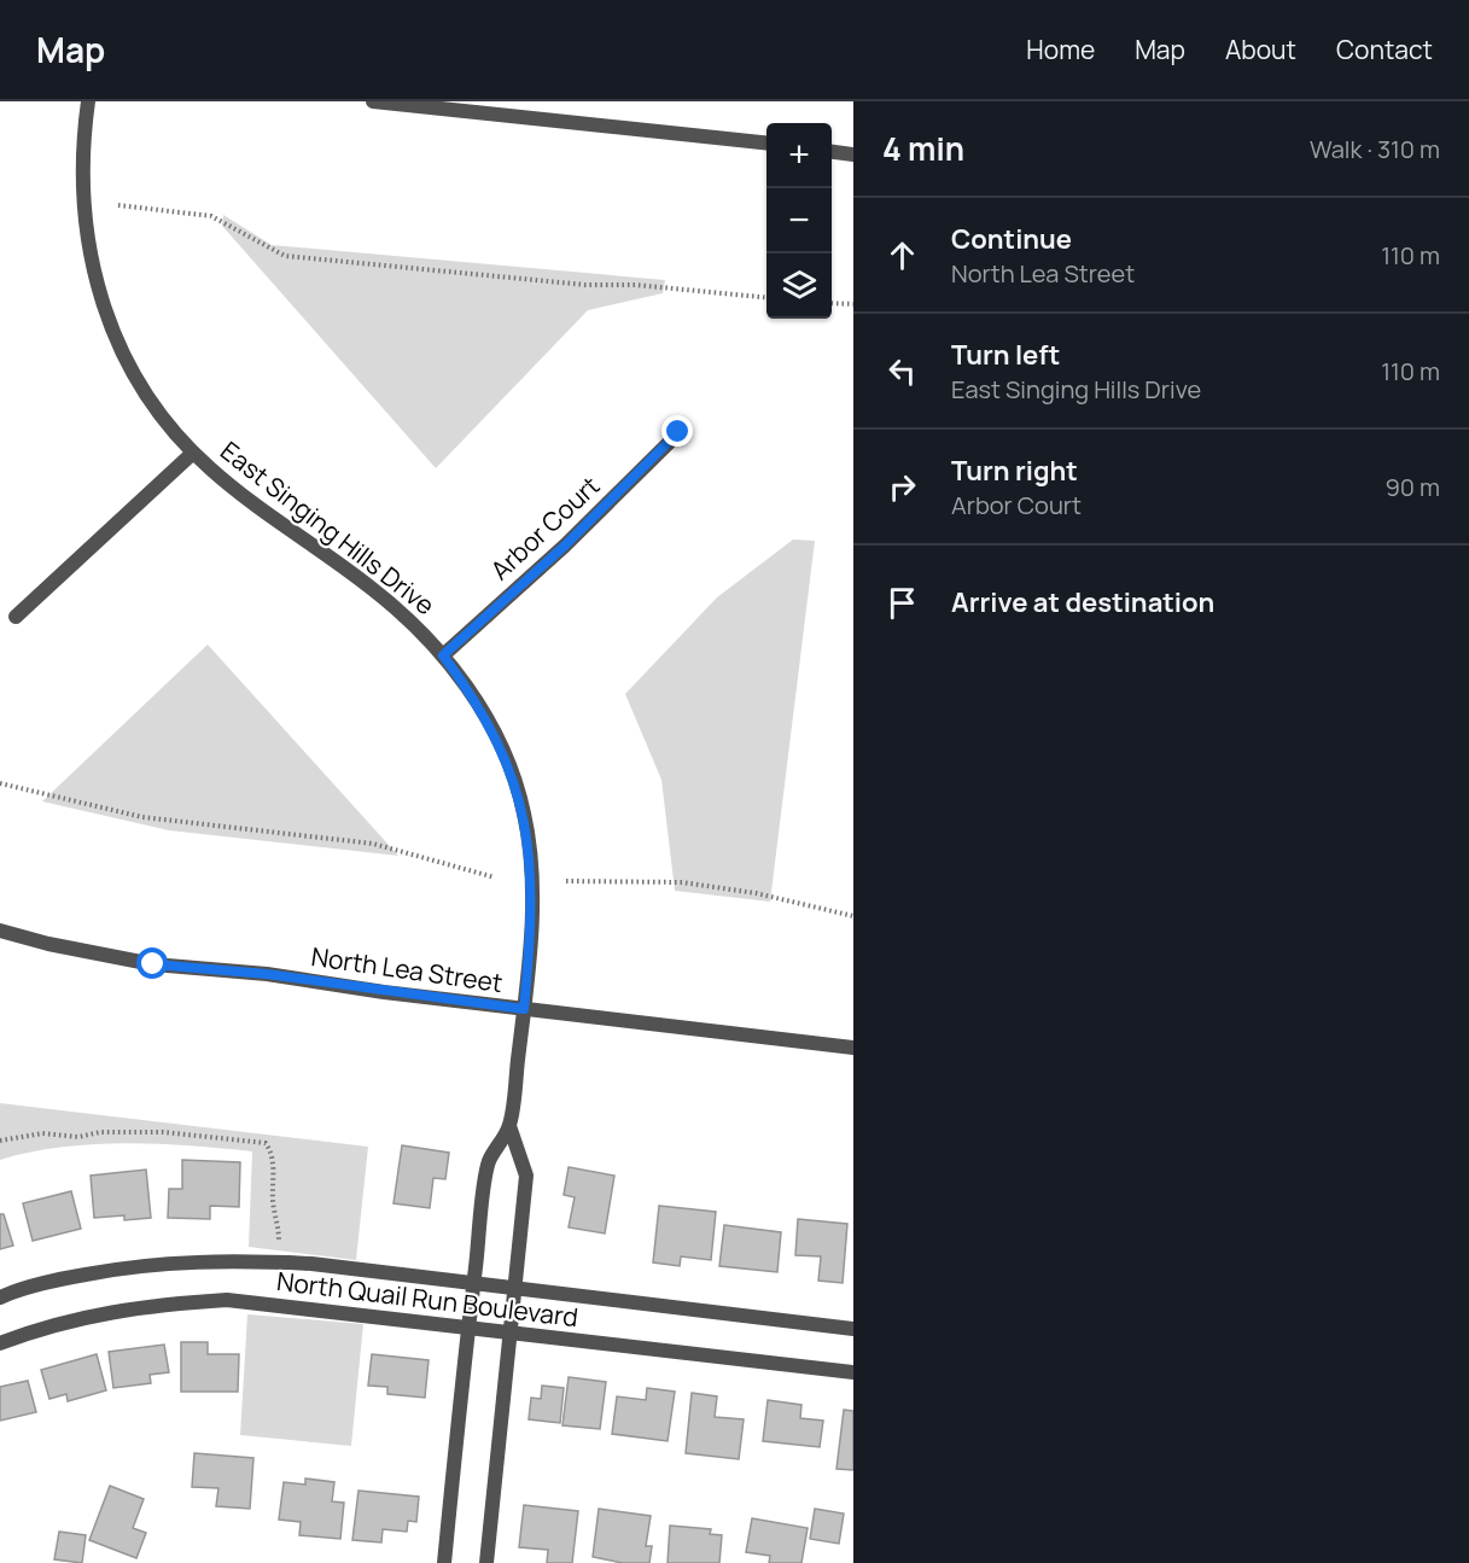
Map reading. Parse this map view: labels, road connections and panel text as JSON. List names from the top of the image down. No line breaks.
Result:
{"streets":{"street":["East Singing Hills Drive","Arbor Court","North Lea Street","North Quail Run Boulevard"]},"crossings":[["East Singing Hills Drive","Arbor Court"],["East Singing Hills Drive","North Lea Street"],["East Singing Hills Drive","North Quail Run Boulevard"]],"page":{"header":"Map","nav":["Home","Map","About","Contact"],"heading":["4 min","Walk · 310 m"],"map_buttons":["+","−"],"list":[["Continue","North Lea Street","110 m"],["Turn left","East Singing Hills Drive","110 m"],["Turn right","Arbor Court","90 m"],"Arrive at destination"]}}
